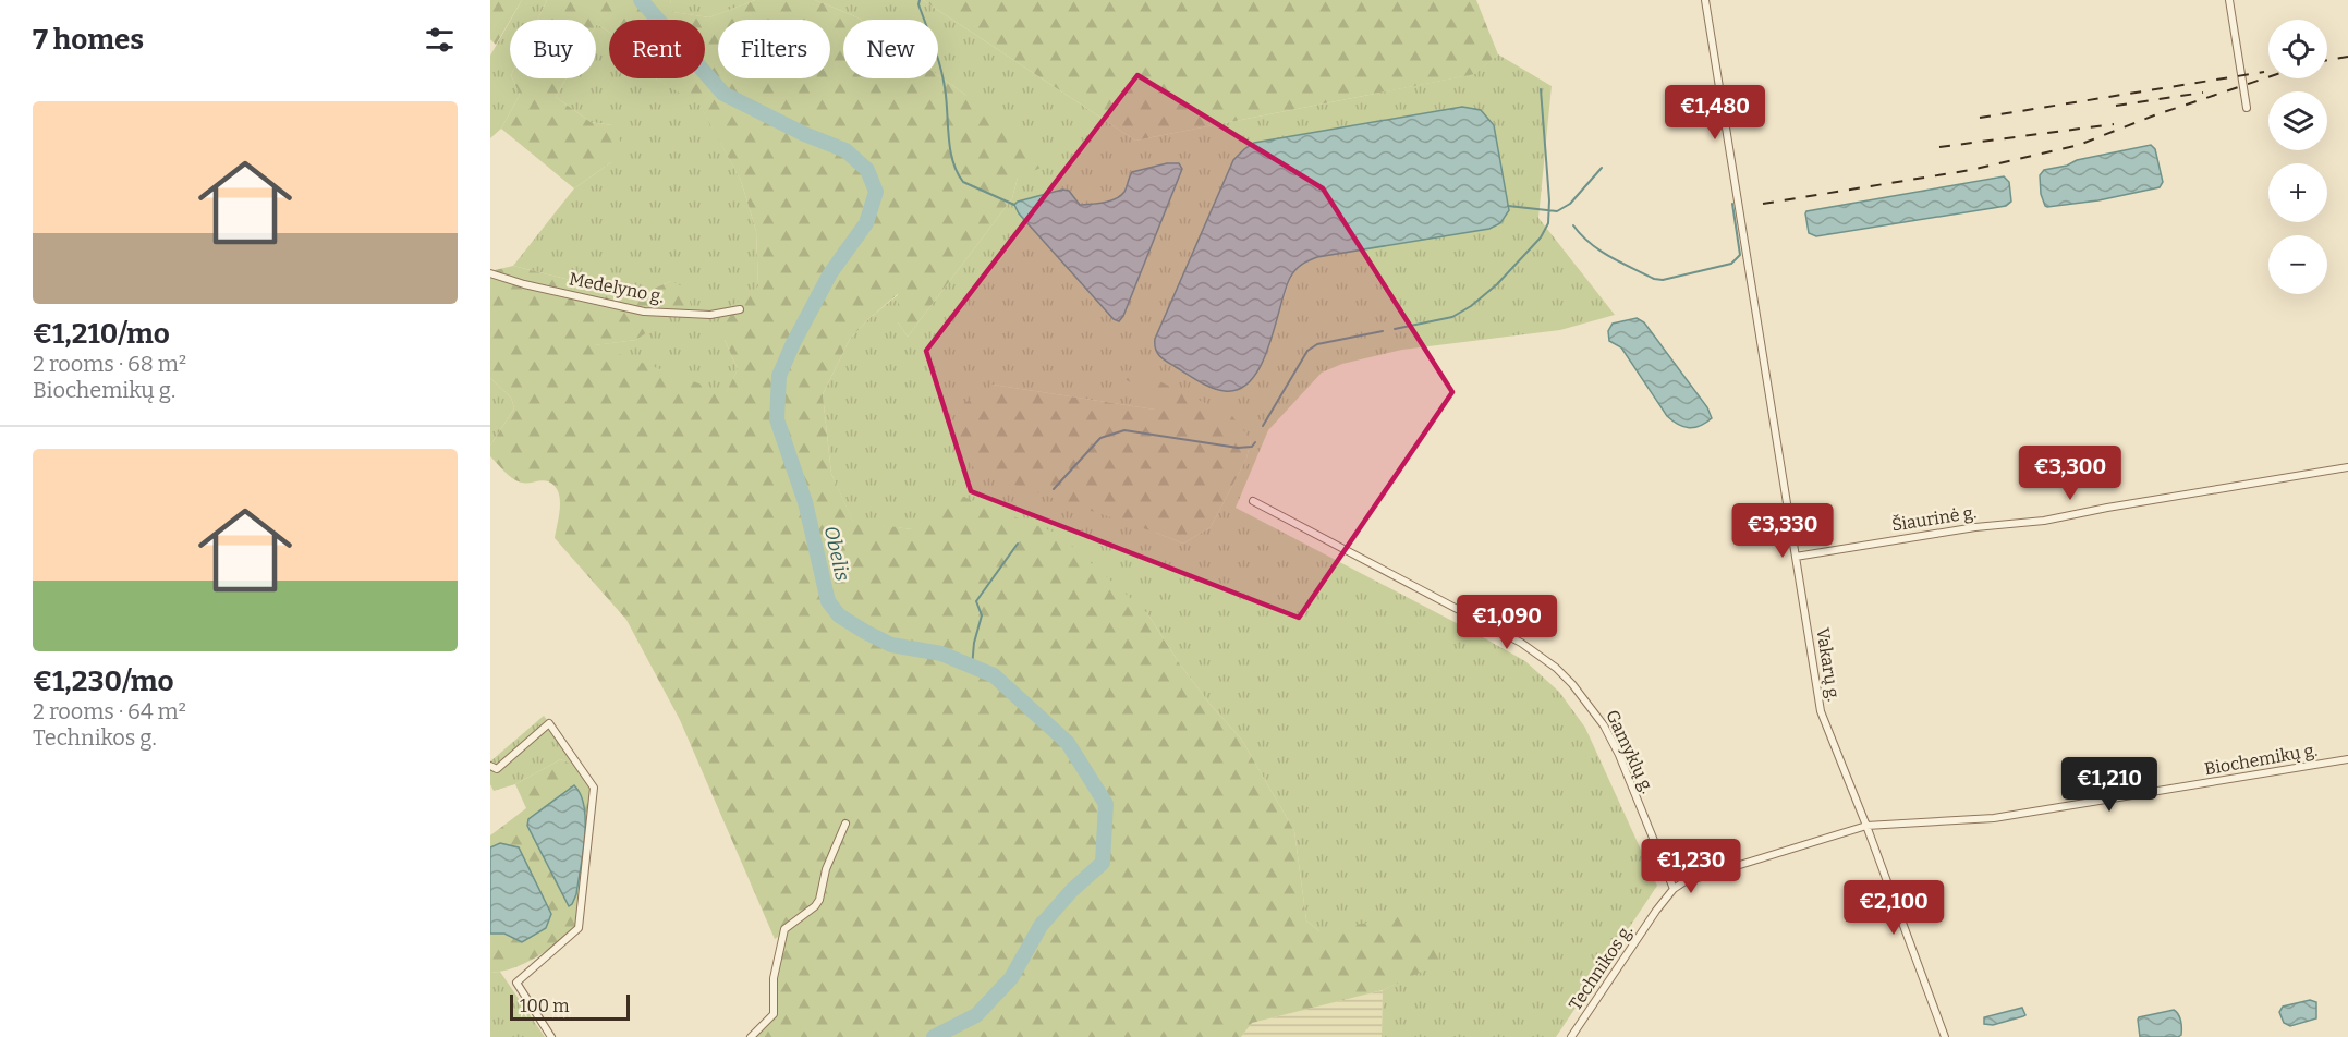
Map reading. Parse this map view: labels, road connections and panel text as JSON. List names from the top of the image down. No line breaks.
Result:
{"streets":{"street":["Medelyno g.","Šiaurinė g.","Vakarų g.","Gamyklų g.","Biochemikų g.","Technikos g."]},"crossings":[["Šiaurinė g.","Vakarų g."],["Vakarų g.","Biochemikų g."],["Vakarų g.","Technikos g."],["Gamyklų g.","Technikos g."],["Biochemikų g.","Technikos g."]],"water":["Obelis"],"scale_bar":"100 m","page":{"heading":"7 homes","map_buttons":["+","−"],"chip":["Buy","Rent","Filters","New"],"list":[{"name":"€1,210/mo","note":"2 rooms · 68 m² · Biochemikų g."},{"name":"€1,230/mo","note":"2 rooms · 64 m² · Technikos g."}],"price":["€1,480","€3,300","€3,330","€1,090","€1,210","€1,230","€2,100"],"scale":"100 m"}}
